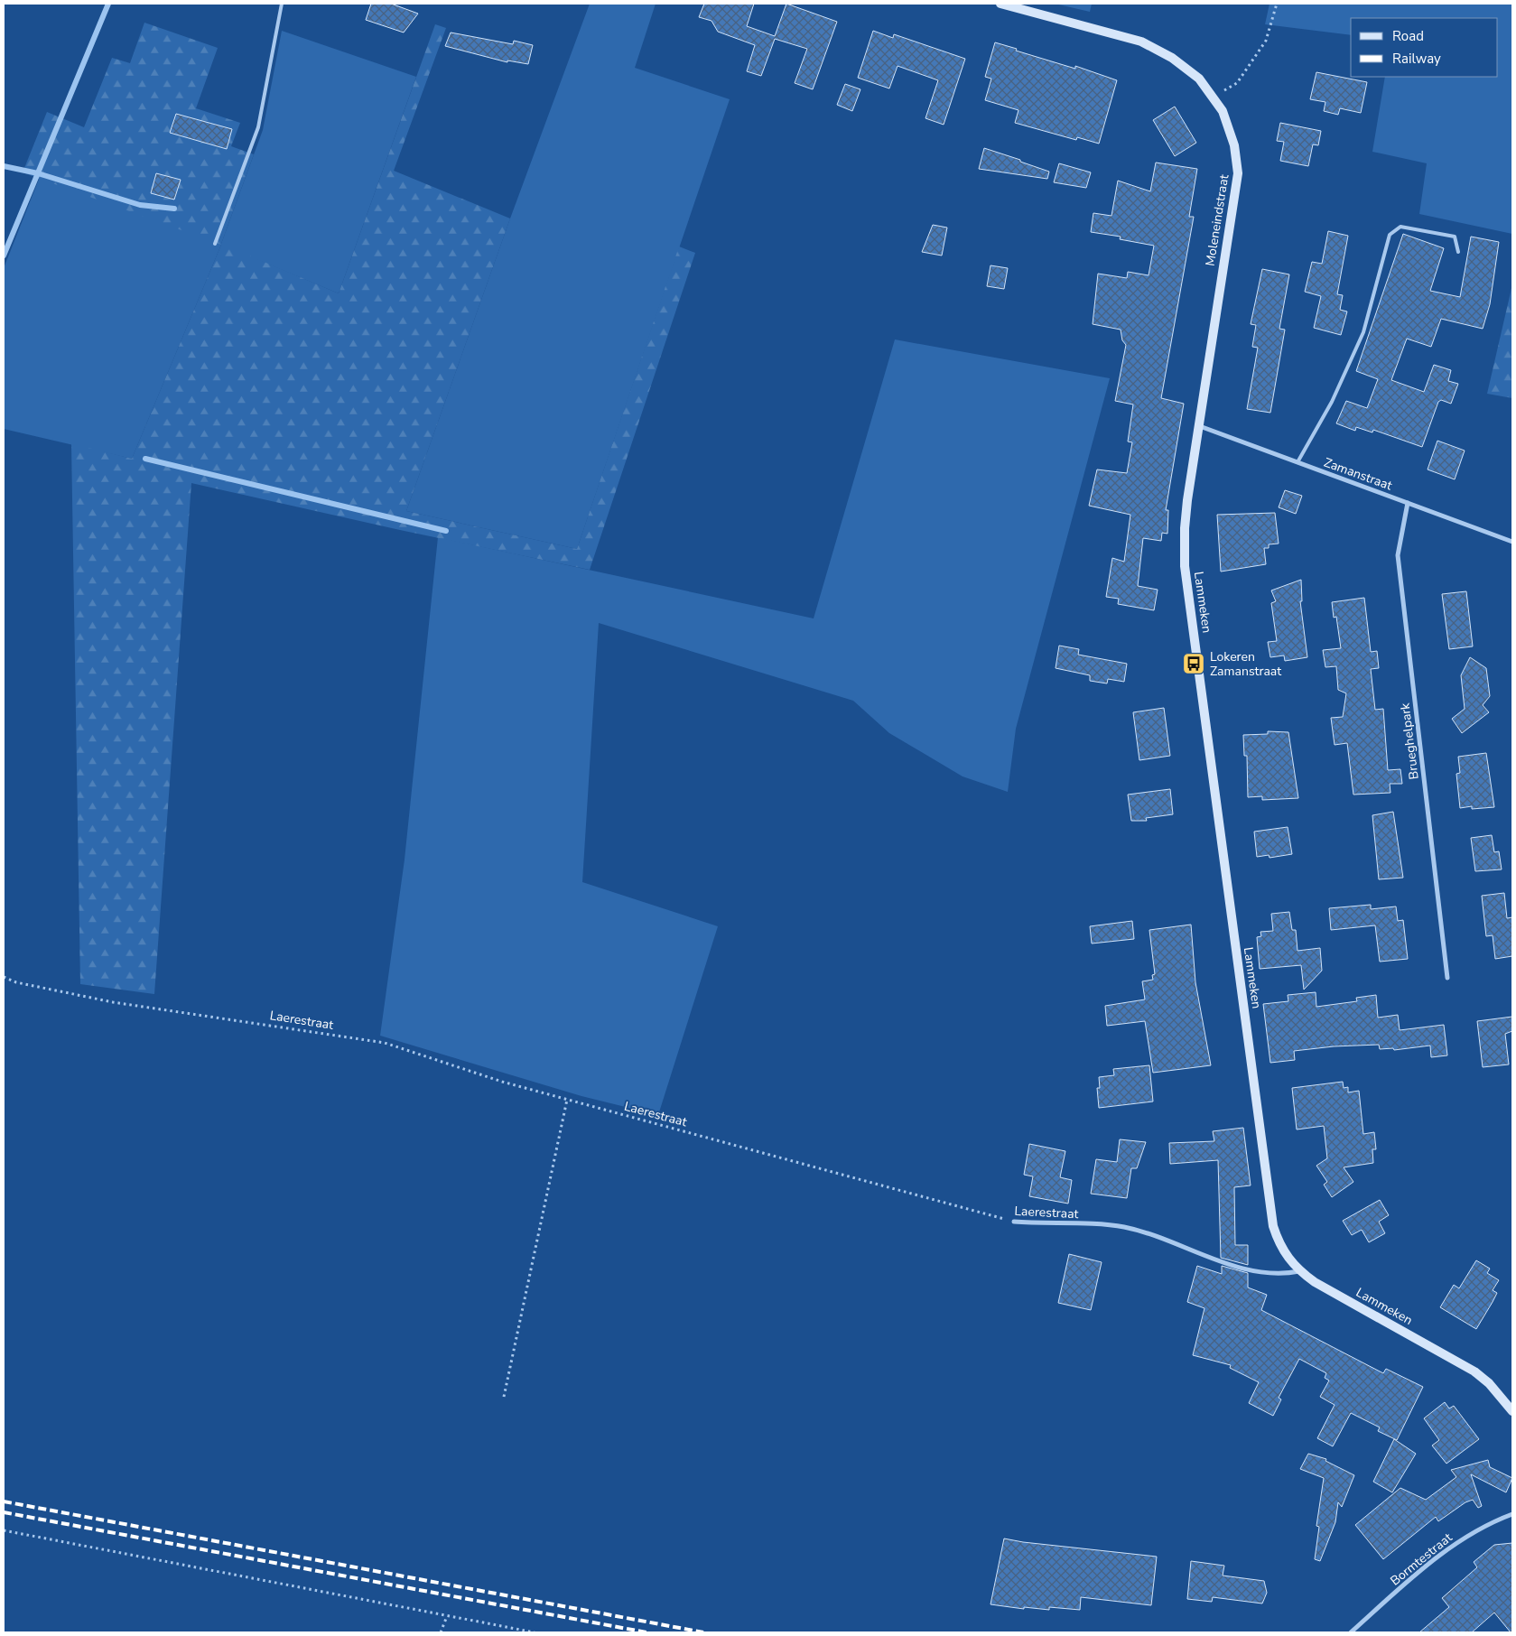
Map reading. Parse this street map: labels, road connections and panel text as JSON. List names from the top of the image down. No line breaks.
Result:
{"streets":{"street":["Moleneindstraat","Zamanstraat","Lammeken","Brueghelpark","Laerestraat","Bormtestraat"]},"crossings":[["Moleneindstraat","Zamanstraat"],["Moleneindstraat","Lammeken"],["Zamanstraat","Lammeken"],["Zamanstraat","Brueghelpark"],["Lammeken","Laerestraat"]],"places":{"bus stop":["Lokeren Zamanstraat"]},"legend":["Road","Railway"]}
